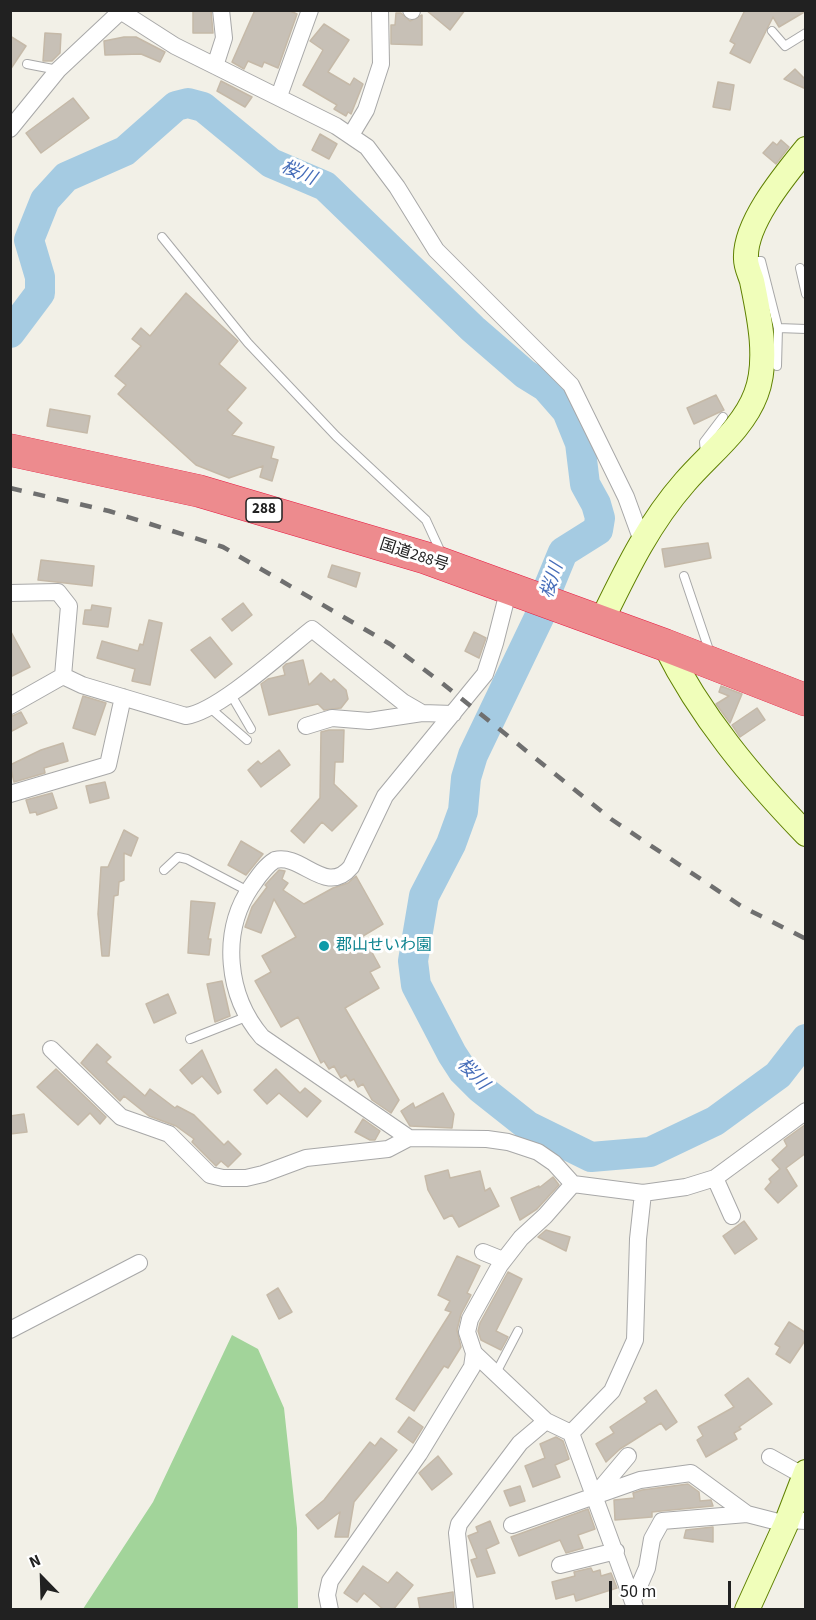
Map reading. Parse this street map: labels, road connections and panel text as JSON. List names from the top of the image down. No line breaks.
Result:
{"streets":{"highway":["288","国道288号"]},"water":["桜川"],"places":["郡山せいわ園"],"scale_bar":"50 m","north":"top left"}
